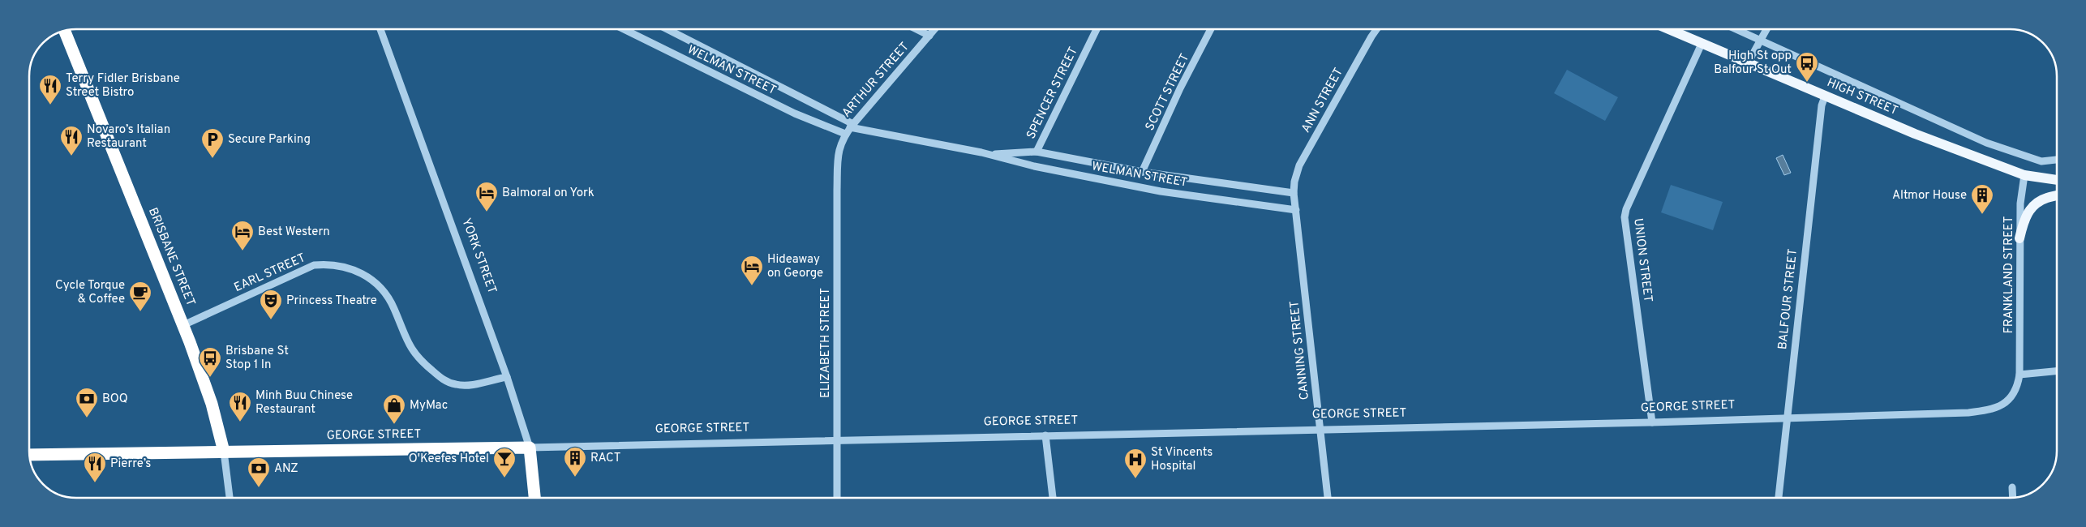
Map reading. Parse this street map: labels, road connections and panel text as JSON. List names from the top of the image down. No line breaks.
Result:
{"streets":{"highway":["YORK STREET","BRISBANE STREET","GEORGE STREET"],"main road":["HIGH STREET"],"street":["WELMAN STREET","ARTHUR STREET","SCOTT STREET","SPENCER STREET","ANN STREET","UNION STREET","EARL STREET","FRANKLAND STREET","BALFOUR STREET","ELIZABETH STREET","CANNING STREET"]},"crossings":[["WELMAN STREET","ARTHUR STREET"],["WELMAN STREET","SCOTT STREET"],["WELMAN STREET","SPENCER STREET"],["WELMAN STREET","ANN STREET"],["WELMAN STREET","ELIZABETH STREET"],["WELMAN STREET","CANNING STREET"],["ARTHUR STREET","ELIZABETH STREET"],["HIGH STREET","UNION STREET"],["HIGH STREET","FRANKLAND STREET"],["HIGH STREET","BALFOUR STREET"],["ANN STREET","CANNING STREET"],["YORK STREET","EARL STREET"],["YORK STREET","GEORGE STREET"],["BRISBANE STREET","EARL STREET"],["BRISBANE STREET","GEORGE STREET"],["UNION STREET","GEORGE STREET"],["FRANKLAND STREET","GEORGE STREET"],["BALFOUR STREET","GEORGE STREET"],["ELIZABETH STREET","GEORGE STREET"],["CANNING STREET","GEORGE STREET"]],"places":{"bus stop":["High St opp Balfour St Out","Brisbane St Stop 1 In"],"restaurant":["Terry Fidler Brisbane Street Bistro","Novaro’s Italian Restaurant","Minh Buu Chinese Restaurant","Pierre’s"],"parking":["Secure Parking"],"hotel":["Balmoral on York","Best Western","Hideaway on George"],"building":["Altmor House","RACT"],"cafe":["Cycle Torque & Coffee"],"theatre":["Princess Theatre"],"bank":["BOQ","ANZ"],"shop":["MyMac"],"bar":["O'Keefes Hotel"],"hospital":["St Vincents Hospital"]}}
